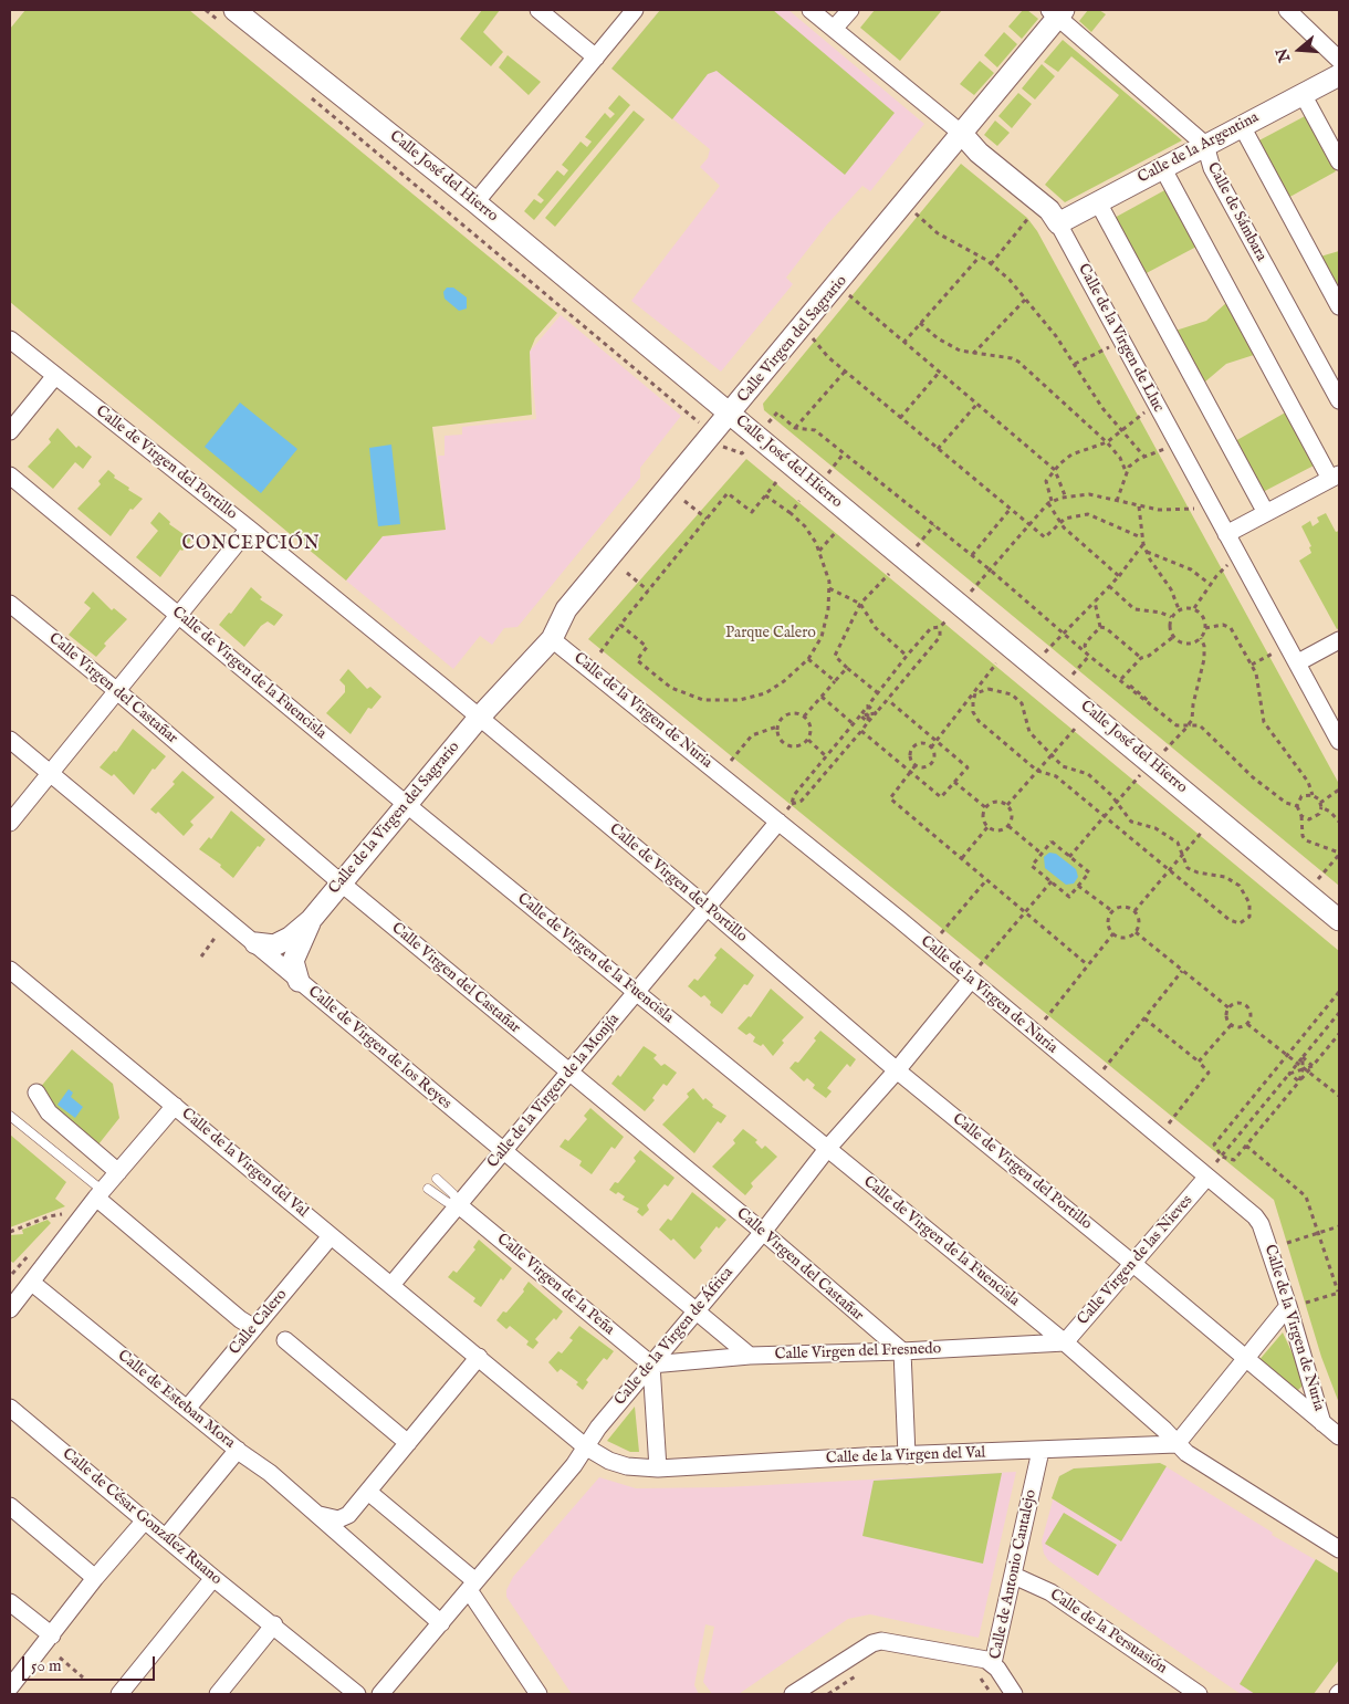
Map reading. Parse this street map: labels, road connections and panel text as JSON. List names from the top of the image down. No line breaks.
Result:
{"streets":{"street":["Calle de la Argentina","Calle José del Hierro","Calle de Sámbara","Calle de la Virgen de Lluc","Calle Virgen del Sagrario","Calle de Virgen del Portillo","Calle de Virgen de la Fuencisla","Calle Virgen del Castañar","Calle de la Virgen de Nuria","Calle de la Virgen del Sagrario","Calle de Virgen de los Reyes","Calle de la Virgen de la Monjía","Calle de la Virgen del Val","Calle Virgen de las Nieves","Calle Virgen de la Peña","Calle Calero","Calle de la Virgen de África","Calle Virgen del Fresnedo","Calle de Esteban Mora","Calle de César González Ruano","Calle de Antonio Cantalejo","Calle de la Persuasión"]},"crossings":[["Calle de la Argentina","Calle de Sámbara"],["Calle de la Argentina","Calle de la Virgen de Lluc"],["Calle José del Hierro","Calle Virgen del Sagrario"],["Calle de Sámbara","Calle Virgen del Sagrario"],["Calle de la Virgen de Lluc","Calle Virgen del Sagrario"],["Calle Virgen del Sagrario","Calle de Virgen del Portillo"],["Calle Virgen del Sagrario","Calle de la Virgen de Nuria"],["Calle Virgen del Sagrario","Calle de la Virgen del Sagrario"],["Calle de Virgen del Portillo","Calle de la Virgen de Nuria"],["Calle de Virgen del Portillo","Calle de la Virgen del Sagrario"],["Calle de Virgen del Portillo","Calle de la Virgen de la Monjía"],["Calle de Virgen del Portillo","Calle Virgen de las Nieves"],["Calle de Virgen del Portillo","Calle de la Virgen de África"],["Calle de Virgen de la Fuencisla","Calle de la Virgen del Sagrario"],["Calle de Virgen de la Fuencisla","Calle de la Virgen de la Monjía"],["Calle de Virgen de la Fuencisla","Calle de la Virgen del Val"],["Calle de Virgen de la Fuencisla","Calle Virgen de las Nieves"],["Calle de Virgen de la Fuencisla","Calle de la Virgen de África"],["Calle de Virgen de la Fuencisla","Calle Virgen del Fresnedo"],["Calle Virgen del Castañar","Calle de la Virgen del Sagrario"],["Calle Virgen del Castañar","Calle de la Virgen de la Monjía"],["Calle Virgen del Castañar","Calle de la Virgen de África"],["Calle Virgen del Castañar","Calle Virgen del Fresnedo"],["Calle de la Virgen de Nuria","Calle de la Virgen de la Monjía"],["Calle de la Virgen de Nuria","Calle Virgen de las Nieves"],["Calle de la Virgen de Nuria","Calle de la Virgen de África"],["Calle de la Virgen del Sagrario","Calle de Virgen de los Reyes"],["Calle de Virgen de los Reyes","Calle de la Virgen de la Monjía"],["Calle de Virgen de los Reyes","Calle de la Virgen de África"],["Calle de Virgen de los Reyes","Calle Virgen del Fresnedo"],["Calle de la Virgen de la Monjía","Calle de la Virgen del Val"],["Calle de la Virgen de la Monjía","Calle Virgen de la Peña"],["Calle de la Virgen del Val","Calle Calero"],["Calle de la Virgen del Val","Calle de la Virgen de África"],["Calle de la Virgen del Val","Calle de Antonio Cantalejo"],["Calle Virgen de las Nieves","Calle Virgen del Fresnedo"],["Calle Virgen de la Peña","Calle de la Virgen de África"],["Calle Virgen de la Peña","Calle Virgen del Fresnedo"],["Calle Calero","Calle de Esteban Mora"],["Calle de la Virgen de África","Calle Virgen del Fresnedo"],["Calle de la Virgen de África","Calle de Esteban Mora"],["Calle de Antonio Cantalejo","Calle de la Persuasión"]],"districts":["CONCEPCIÓN"],"parks":["Parque Calero"],"scale_bar":"50 m","north":"left"}
